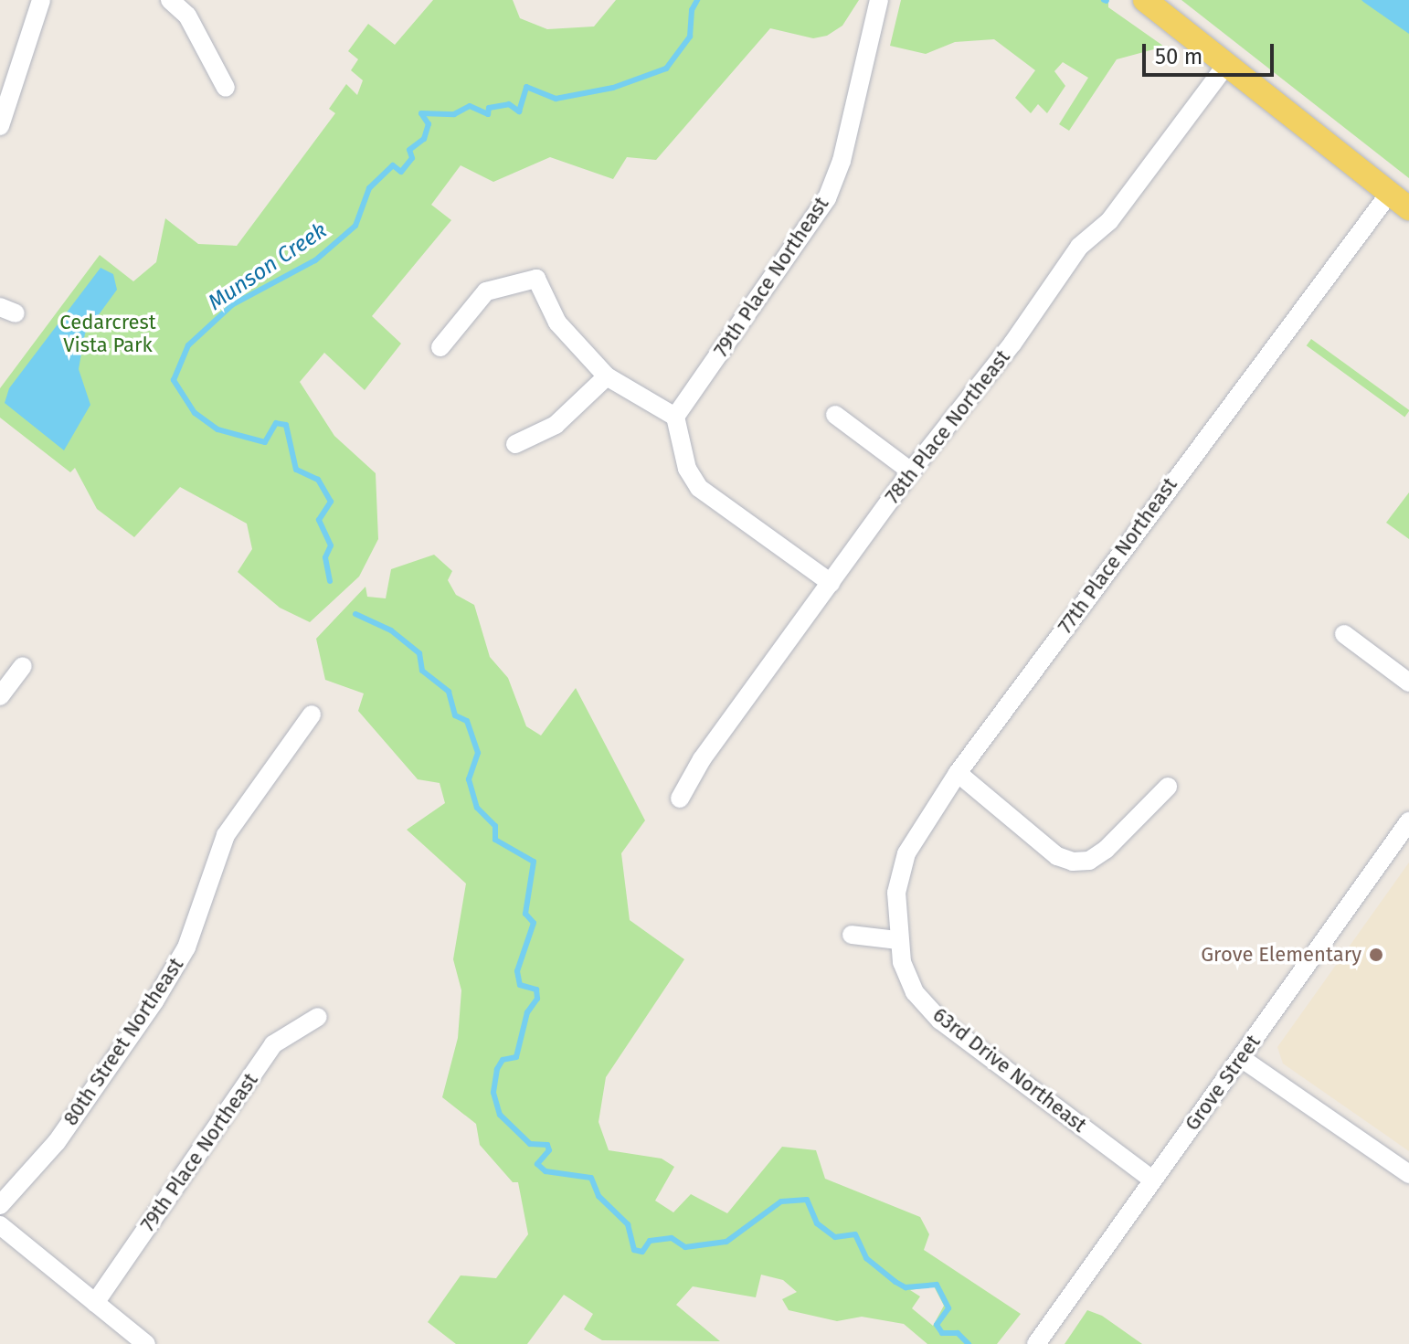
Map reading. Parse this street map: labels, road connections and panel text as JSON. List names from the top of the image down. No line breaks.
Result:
{"streets":{"street":["79th Place Northeast","78th Place Northeast","77th Place Northeast","80th Street Northeast","63rd Drive Northeast","Grove Street"]},"crossings":[["77th Place Northeast","63rd Drive Northeast"],["63rd Drive Northeast","Grove Street"]],"water":["Munson Creek"],"parks":["Cedarcrest Vista Park"],"places":["Grove Elementary"],"scale_bar":"50 m"}
